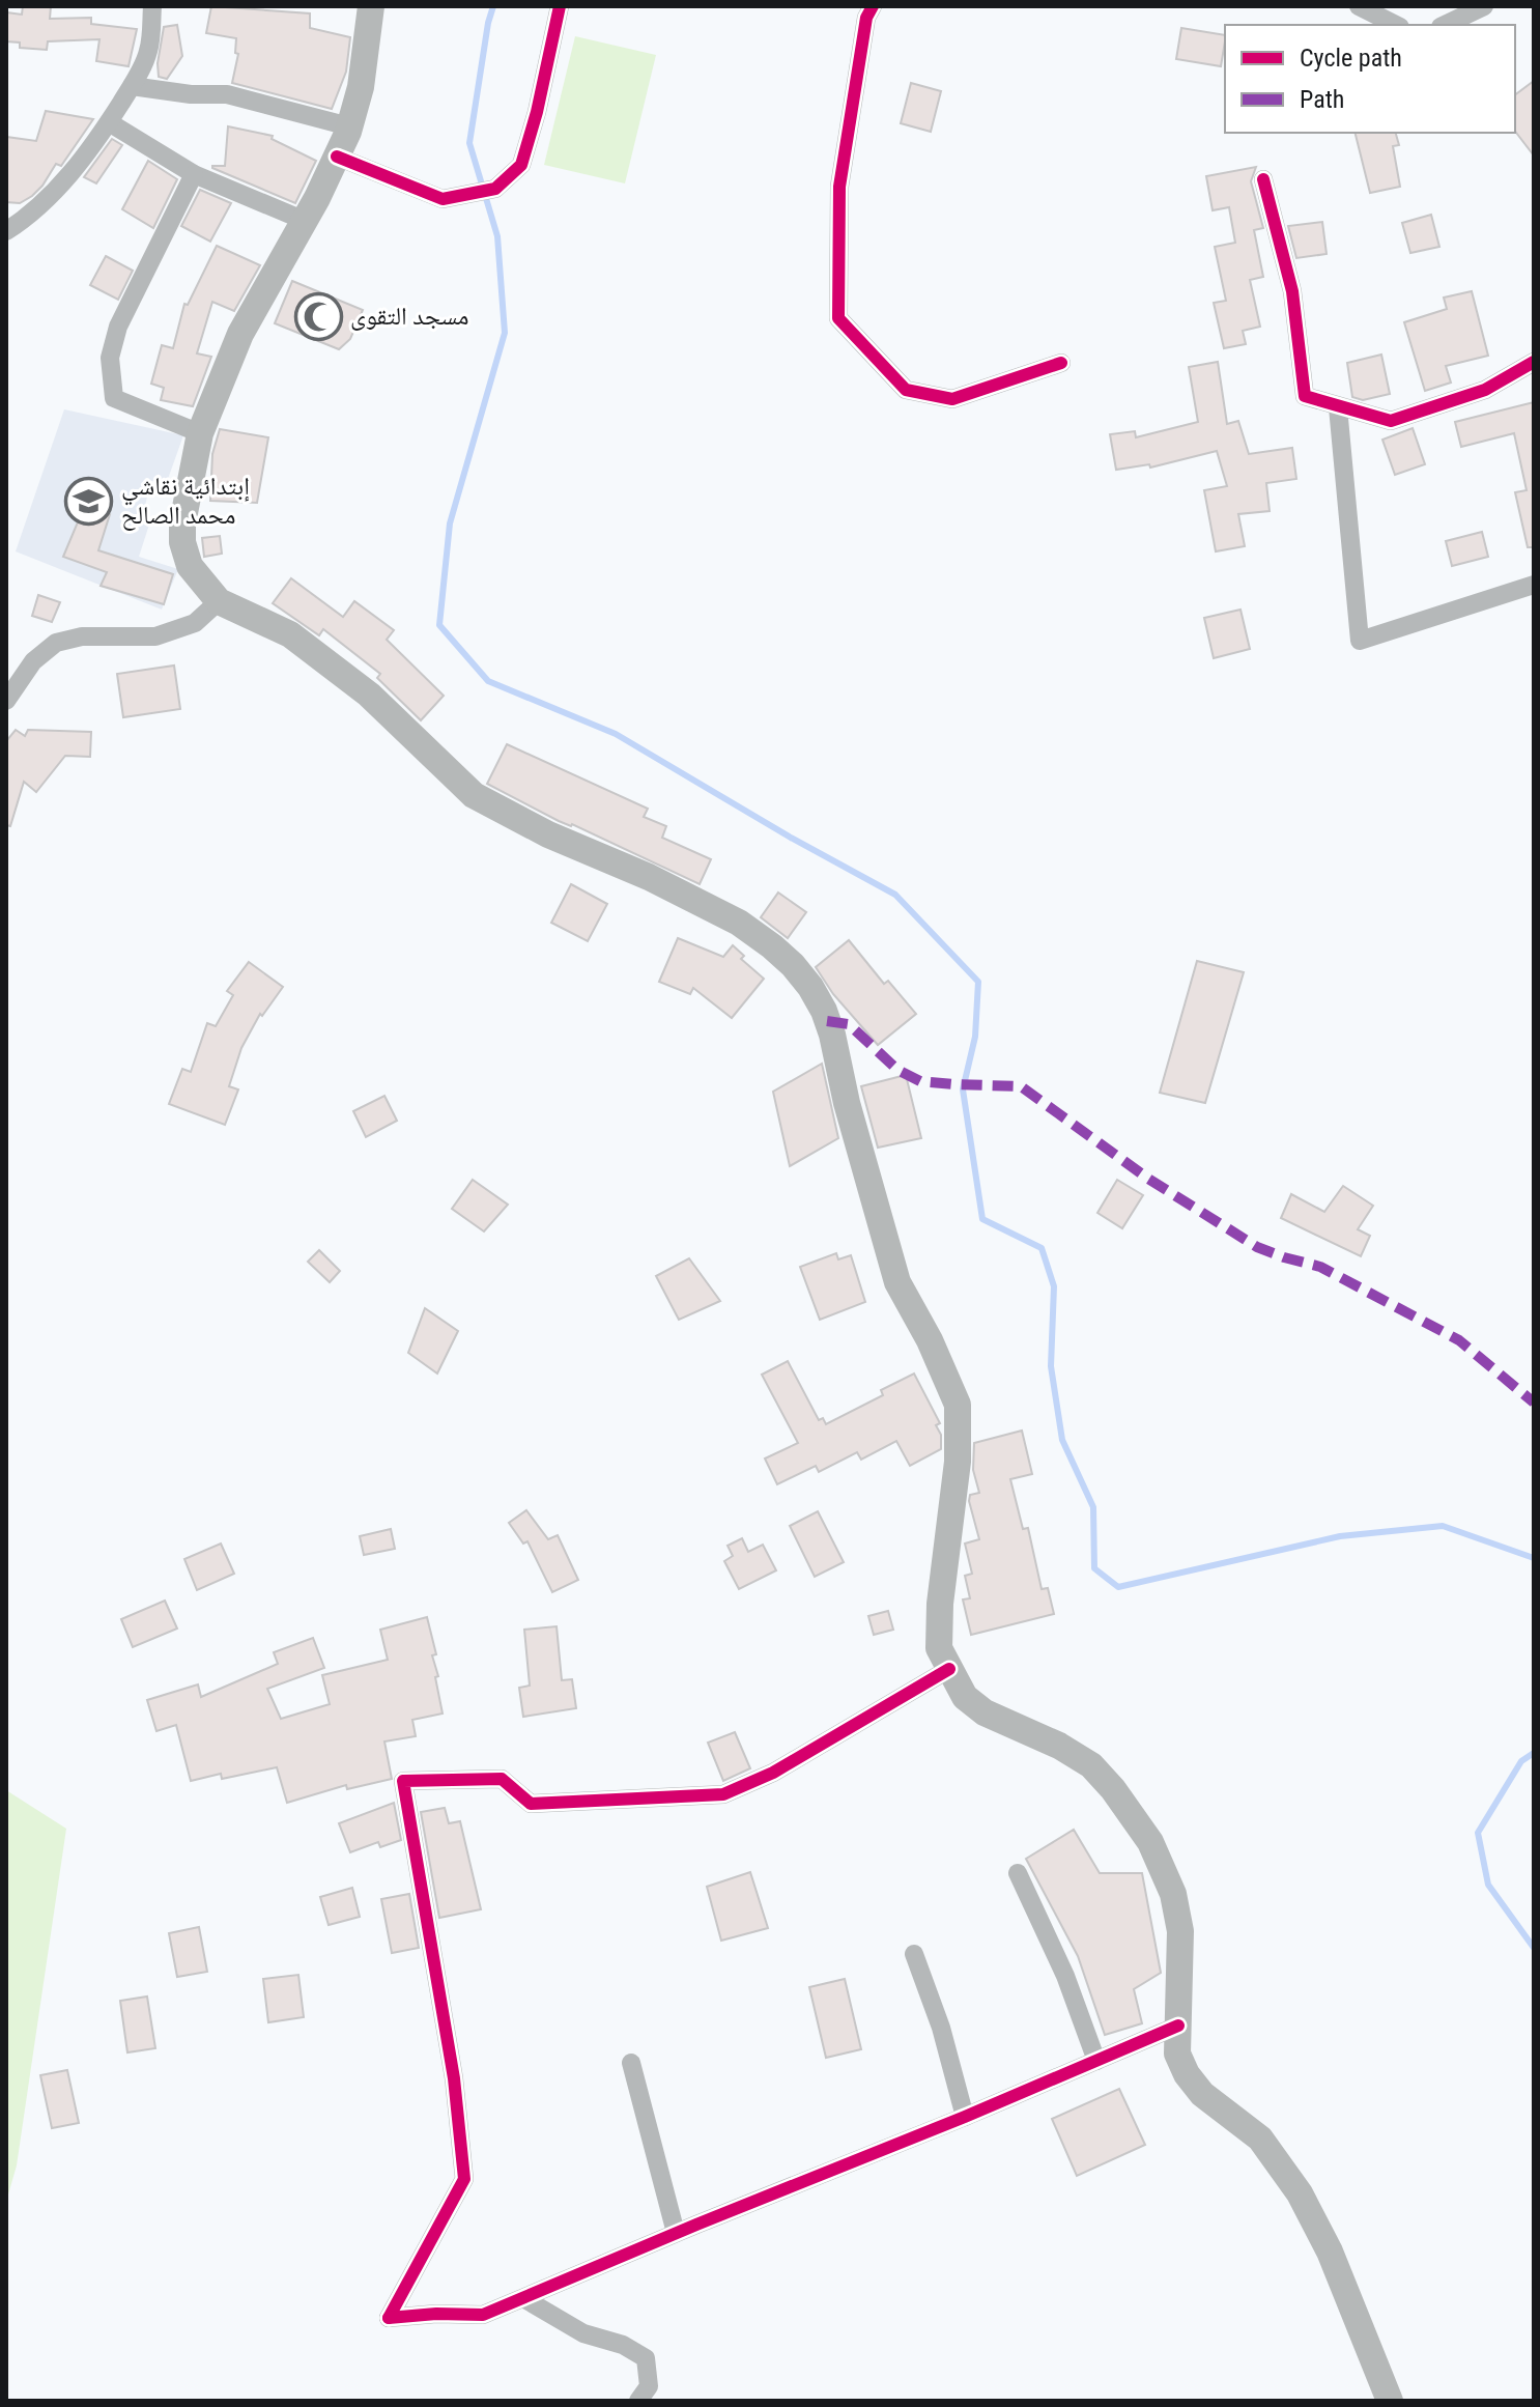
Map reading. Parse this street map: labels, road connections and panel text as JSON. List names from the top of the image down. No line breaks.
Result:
{"places":{"mosque":["مسجد التقوى"],"school or university":["إبتدائية نقاشي محمد الصالح"]},"legend":["Cycle path","Path"]}
